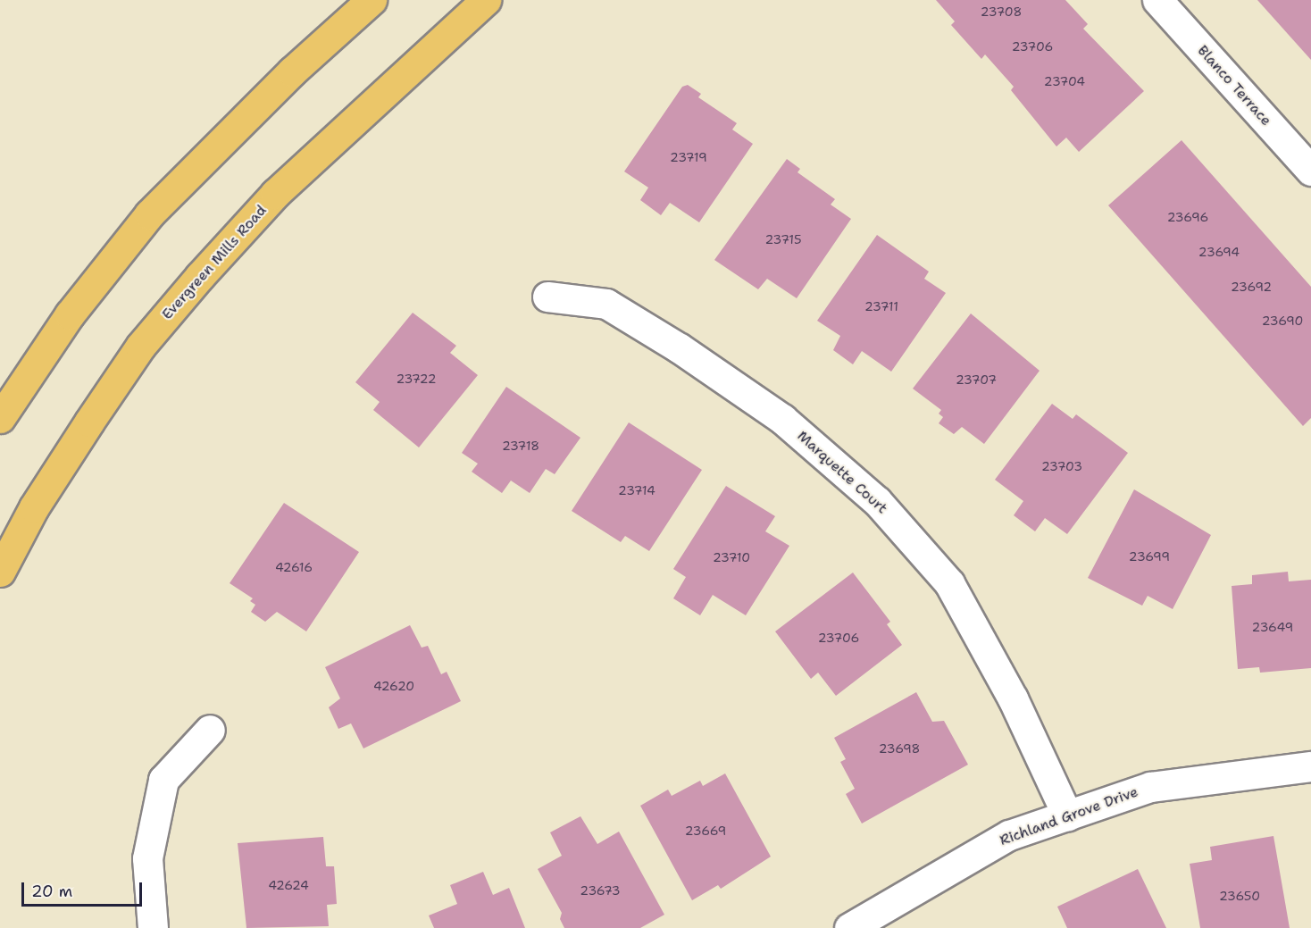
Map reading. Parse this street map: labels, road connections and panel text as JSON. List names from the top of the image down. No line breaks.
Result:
{"streets":{"main road":["Evergreen Mills Road"],"street":["Blanco Terrace","Marquette Court","Richland Grove Drive"]},"crossings":[["Marquette Court","Richland Grove Drive"]],"house_numbers":["23708","23706","23704","23719","23696","23715","23694","23692","23711","23690","23722","23707","23718","23703","23714","23699","23710","42616","23649","23706","42620","23698","23669","42624","23673","23650"],"scale_bar":"20 m"}
